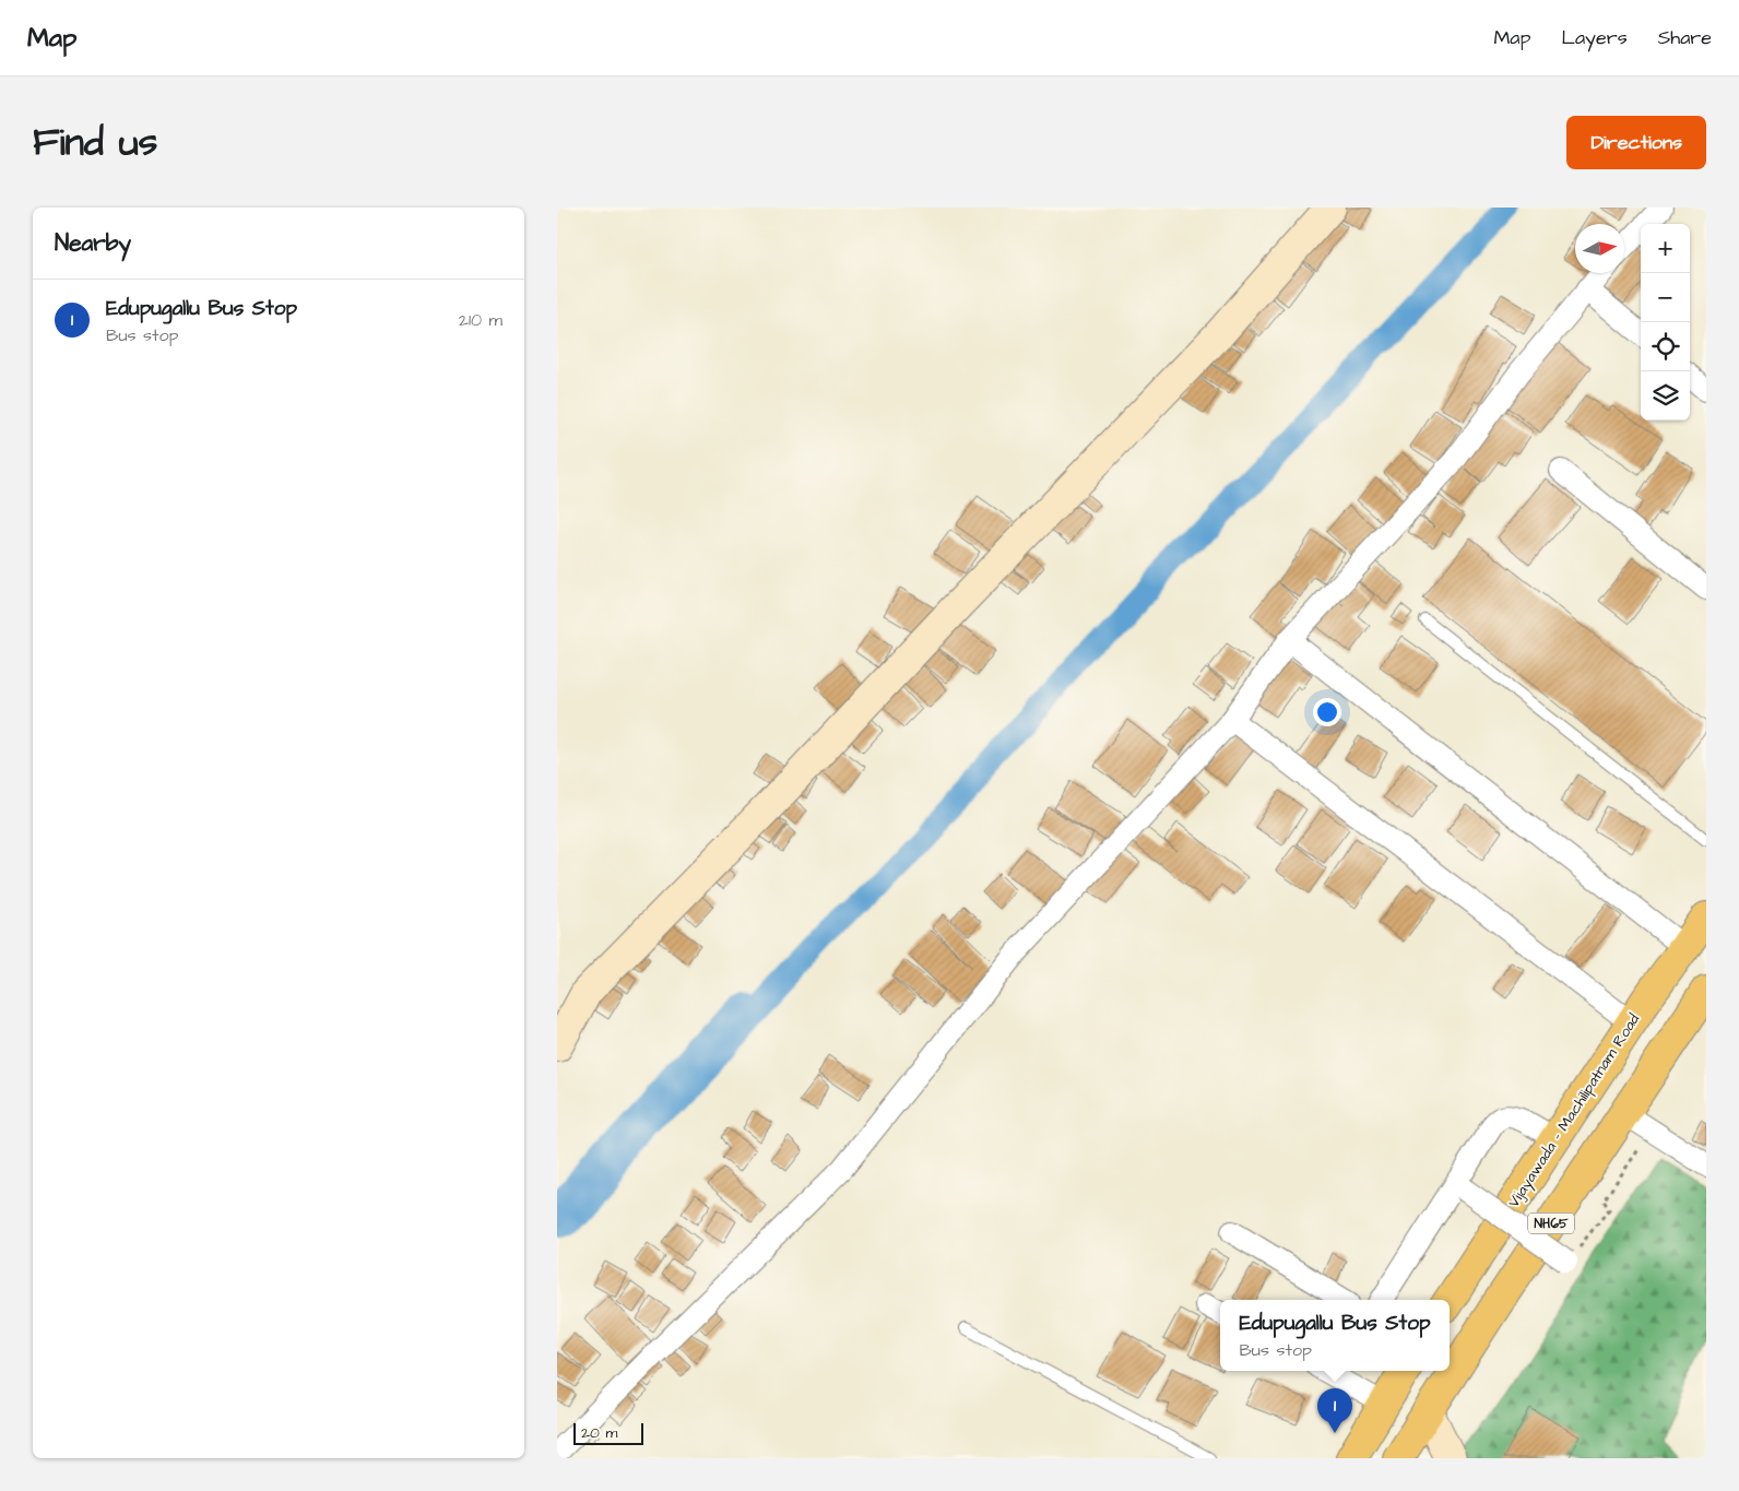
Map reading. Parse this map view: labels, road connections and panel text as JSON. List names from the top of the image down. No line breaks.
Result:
{"streets":{"highway":["Vijayawada - Machilipatnam Road","NH65"]},"scale_bar":"20 m","north":"right","page":{"header":"Map","nav":["Map","Layers","Share"],"title":"Find us","buttons":"Directions","heading":"Nearby","map_buttons":["+","−"],"list":[{"mark":"1","name":"Edupugallu Bus Stop","note":"Bus stop","value":"210 m"}],"popup":["Edupugallu Bus Stop","Bus stop"],"pins":"1","scale":"20 m"}}
